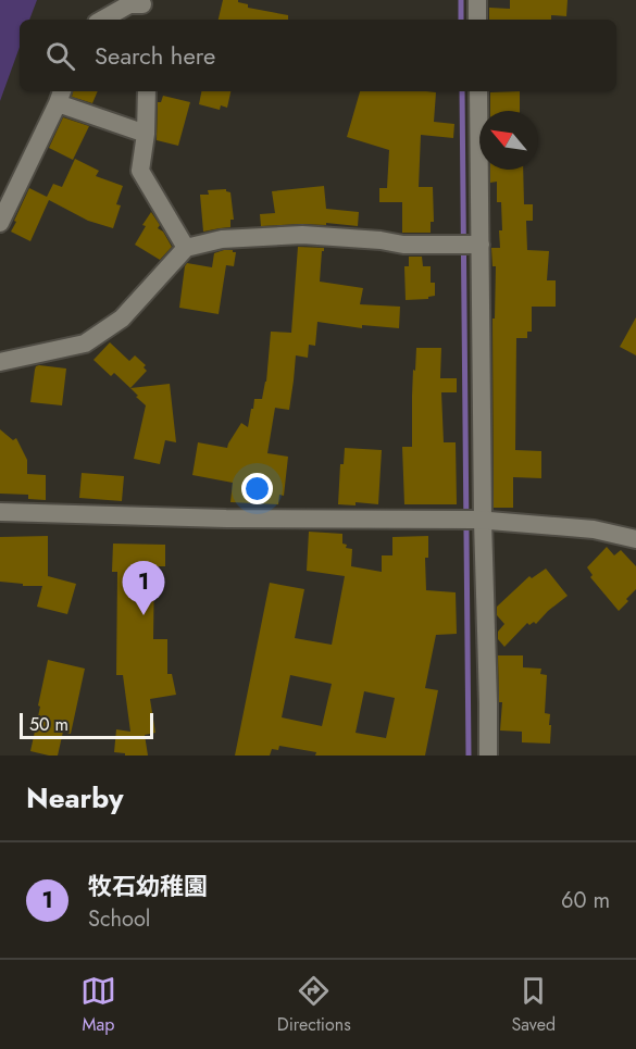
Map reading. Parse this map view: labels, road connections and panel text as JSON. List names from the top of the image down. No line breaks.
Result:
{"scale_bar":"50 m","north":"top left","page":{"search":"Search here","pins":"1","scale":"50 m","heading":"Nearby","list":[{"mark":"1","name":"牧石幼稚園","note":"School","value":"60 m"}],"nav":["Map","Directions","Saved"]}}
